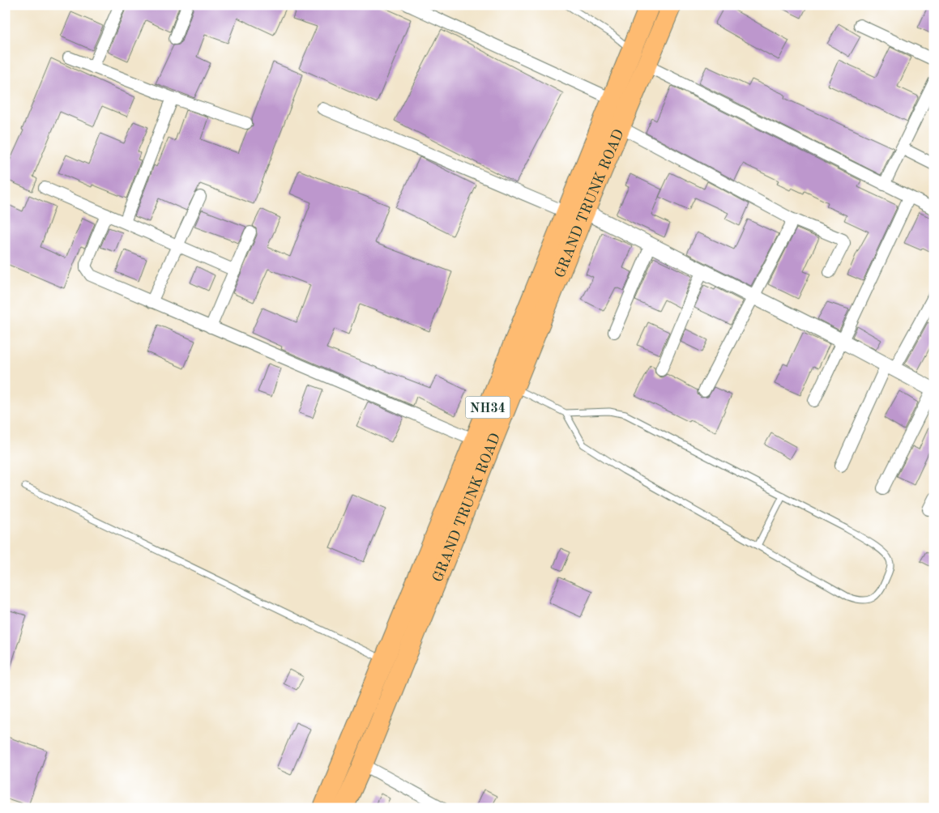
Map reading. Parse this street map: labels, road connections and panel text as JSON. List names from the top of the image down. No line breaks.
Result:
{"streets":{"highway":["GRAND TRUNK ROAD","NH34"]}}
